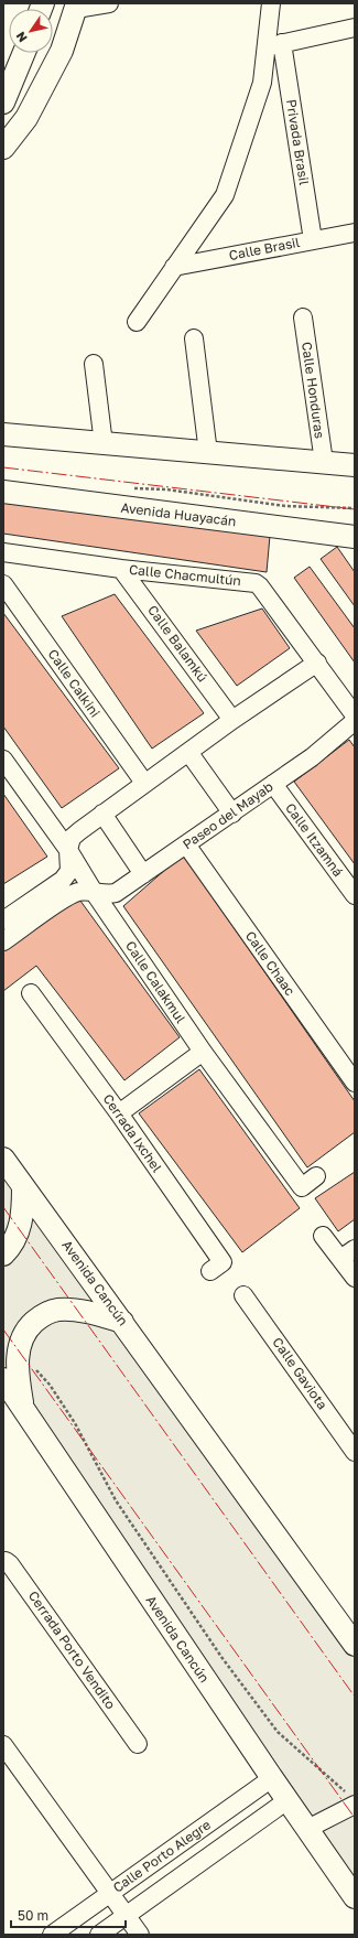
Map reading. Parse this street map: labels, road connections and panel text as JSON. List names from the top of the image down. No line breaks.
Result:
{"streets":{"main road":["Avenida Huayacán","Avenida Cancún"],"street":["Privada Brasil","Calle Brasil","Calle Honduras","Calle Chacmultún","Calle Balamkú","Calle Calkini","Paseo del Mayab","Calle Itzamná","Calle Chaac","Calle Calakmul","Cerrada Ixchel","Calle Gaviota","Cerrada Porto Vendito","Calle Porto Alegre"]},"crossings":[["Privada Brasil","Calle Brasil"],["Calle Chacmultún","Calle Balamkú"],["Paseo del Mayab","Calle Itzamná"],["Paseo del Mayab","Calle Chaac"],["Paseo del Mayab","Calle Calakmul"],["Avenida Cancún","Calle Porto Alegre"]],"scale_bar":"50 m","north":"bottom left"}
